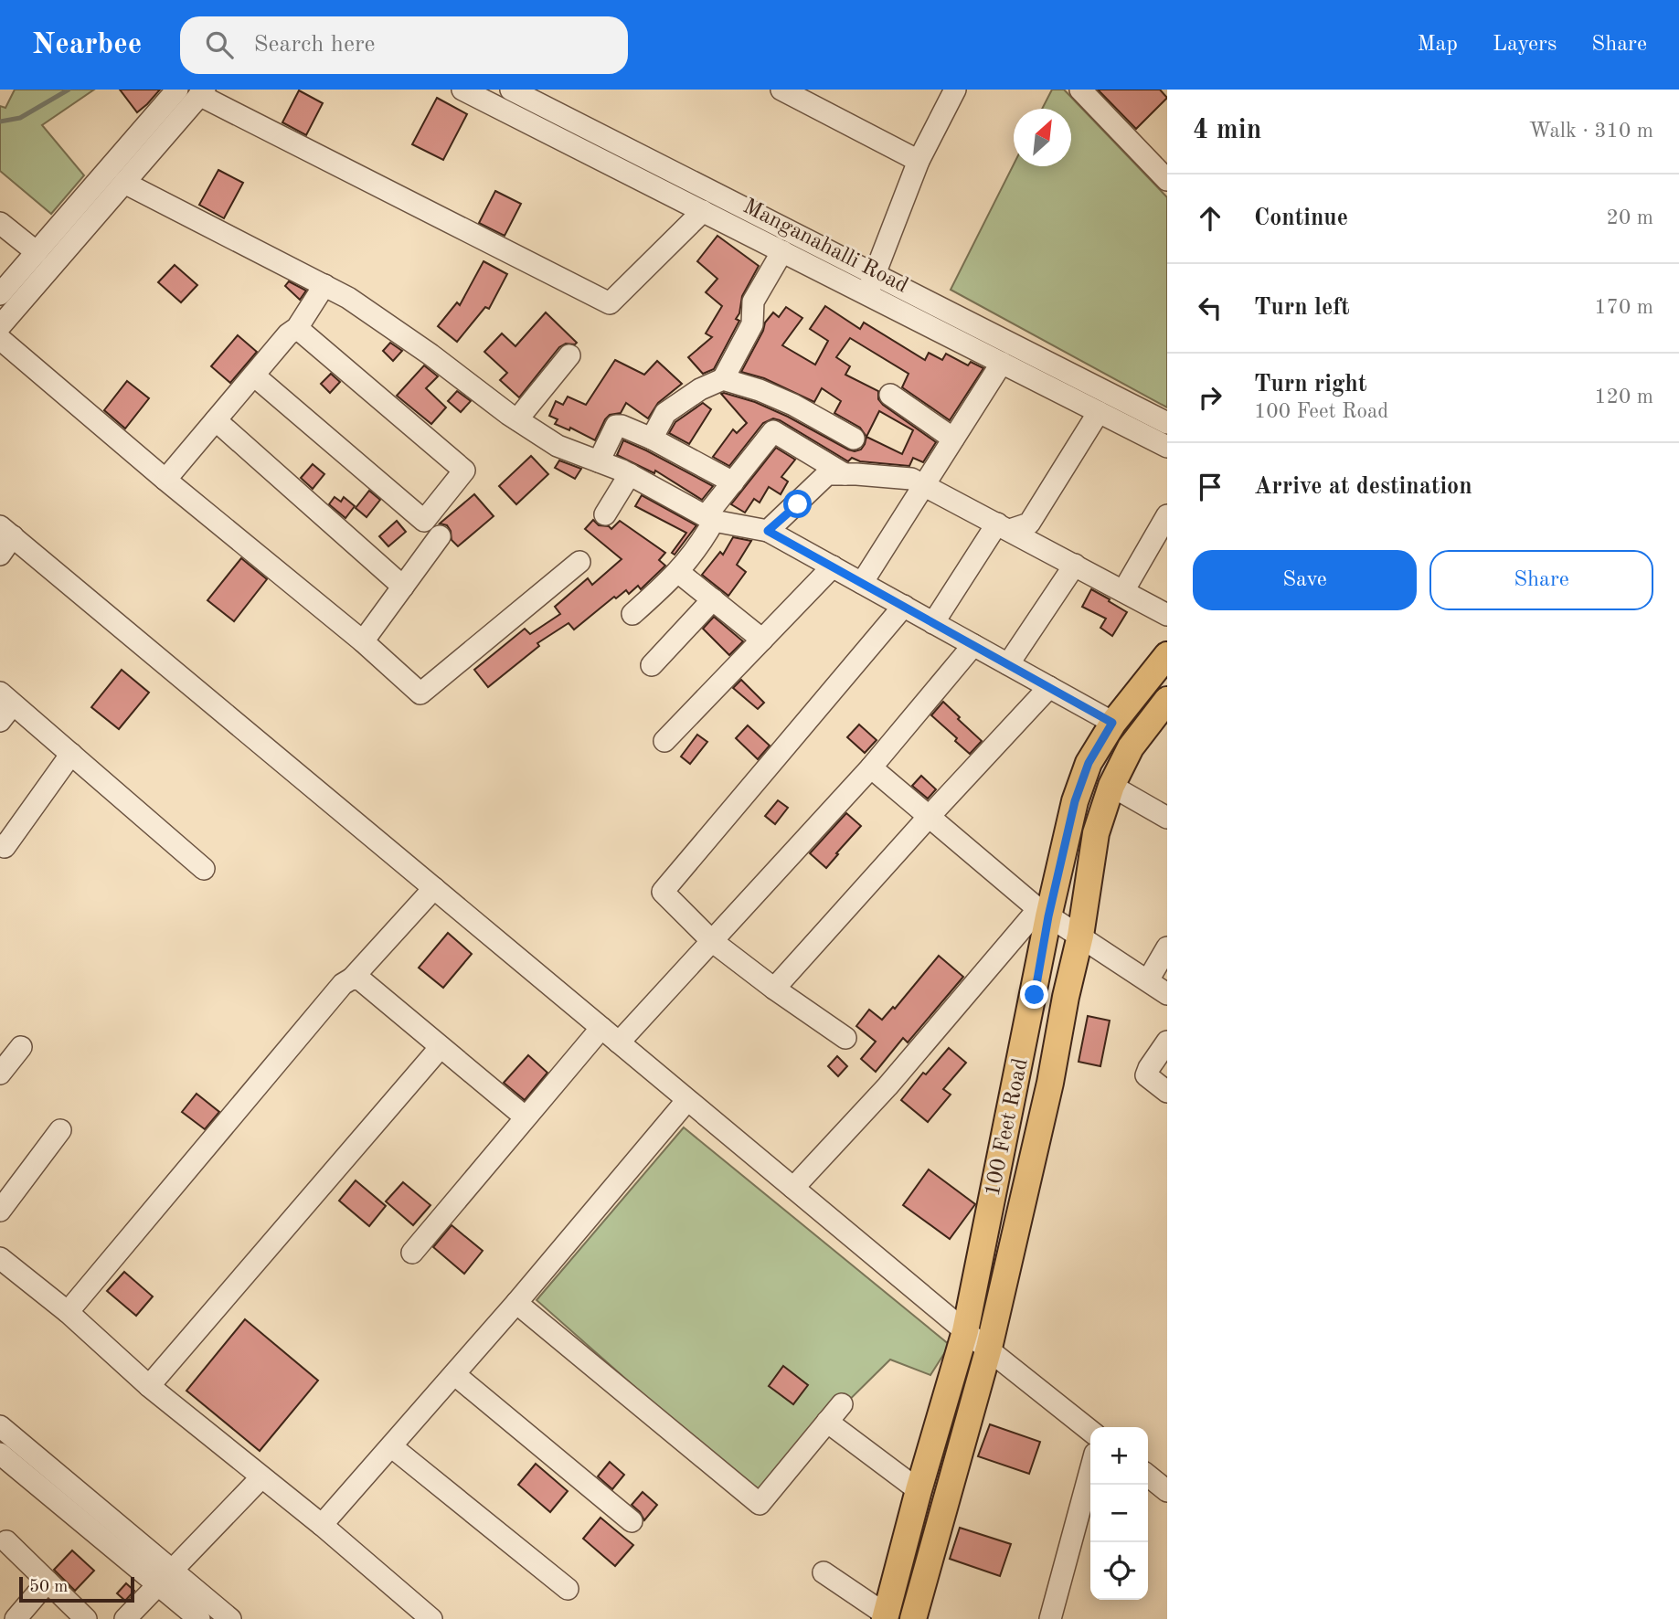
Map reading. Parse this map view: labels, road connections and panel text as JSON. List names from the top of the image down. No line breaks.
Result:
{"streets":{"main road":["100 Feet Road"],"street":["Manganahalli Road"]},"scale_bar":"50 m","north":"top right","page":{"header":"Nearbee","search":"Search here","nav":["Map","Layers","Share"],"heading":["4 min","Walk · 310 m"],"list":[["Continue","20 m"],["Turn left","170 m"],["Turn right","100 Feet Road","120 m"],"Arrive at destination"],"buttons":["Save","Share"],"map_buttons":["+","−"],"scale":"50 m"}}
